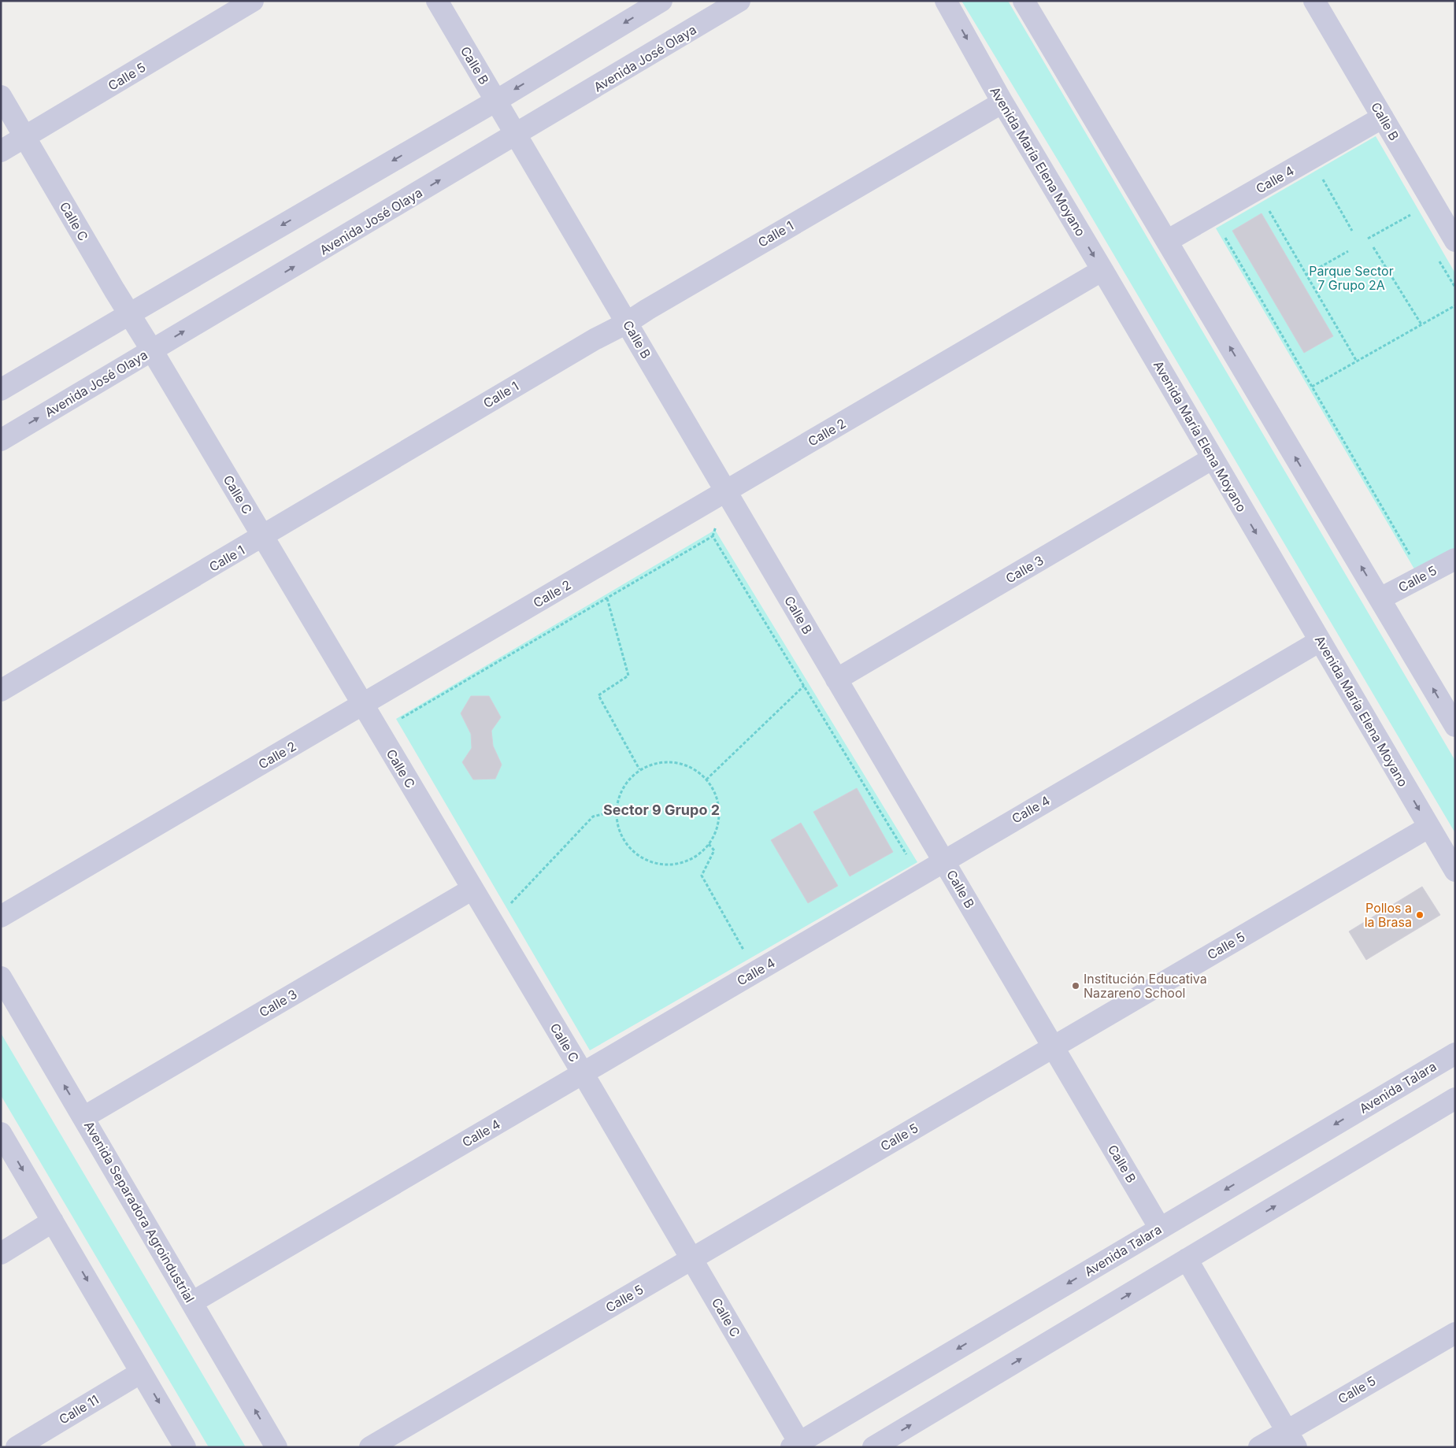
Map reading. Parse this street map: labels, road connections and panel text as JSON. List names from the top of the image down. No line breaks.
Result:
{"streets":{"street":["Avenida José Olaya","Calle B","Calle 5","Avenida María Elena Moyano","Calle 4","Calle C","Calle 1","Calle 2","Calle 3","Avenida Talara","Avenida Separadora Agroindustrial","Calle 11"]},"crossings":[["Avenida José Olaya","Calle B"],["Avenida José Olaya","Calle C"],["Calle B","Calle 5"],["Calle B","Calle 4"],["Calle B","Calle 1"],["Calle B","Calle 2"],["Calle B","Calle 3"],["Calle B","Avenida Talara"],["Calle 5","Avenida María Elena Moyano"],["Calle 5","Calle C"],["Avenida María Elena Moyano","Calle 4"],["Avenida María Elena Moyano","Calle 1"],["Avenida María Elena Moyano","Calle 2"],["Avenida María Elena Moyano","Calle 3"],["Calle 4","Calle C"],["Calle 4","Avenida Separadora Agroindustrial"],["Calle C","Calle 1"],["Calle C","Calle 2"],["Calle C","Calle 3"],["Calle C","Avenida Talara"],["Calle 3","Avenida Separadora Agroindustrial"]],"districts":["Sector 9 Grupo 2"],"parks":["Parque Sector 7 Grupo 2A"],"places":["Pollos a la Brasa","Institución Educativa Nazareno School"]}
